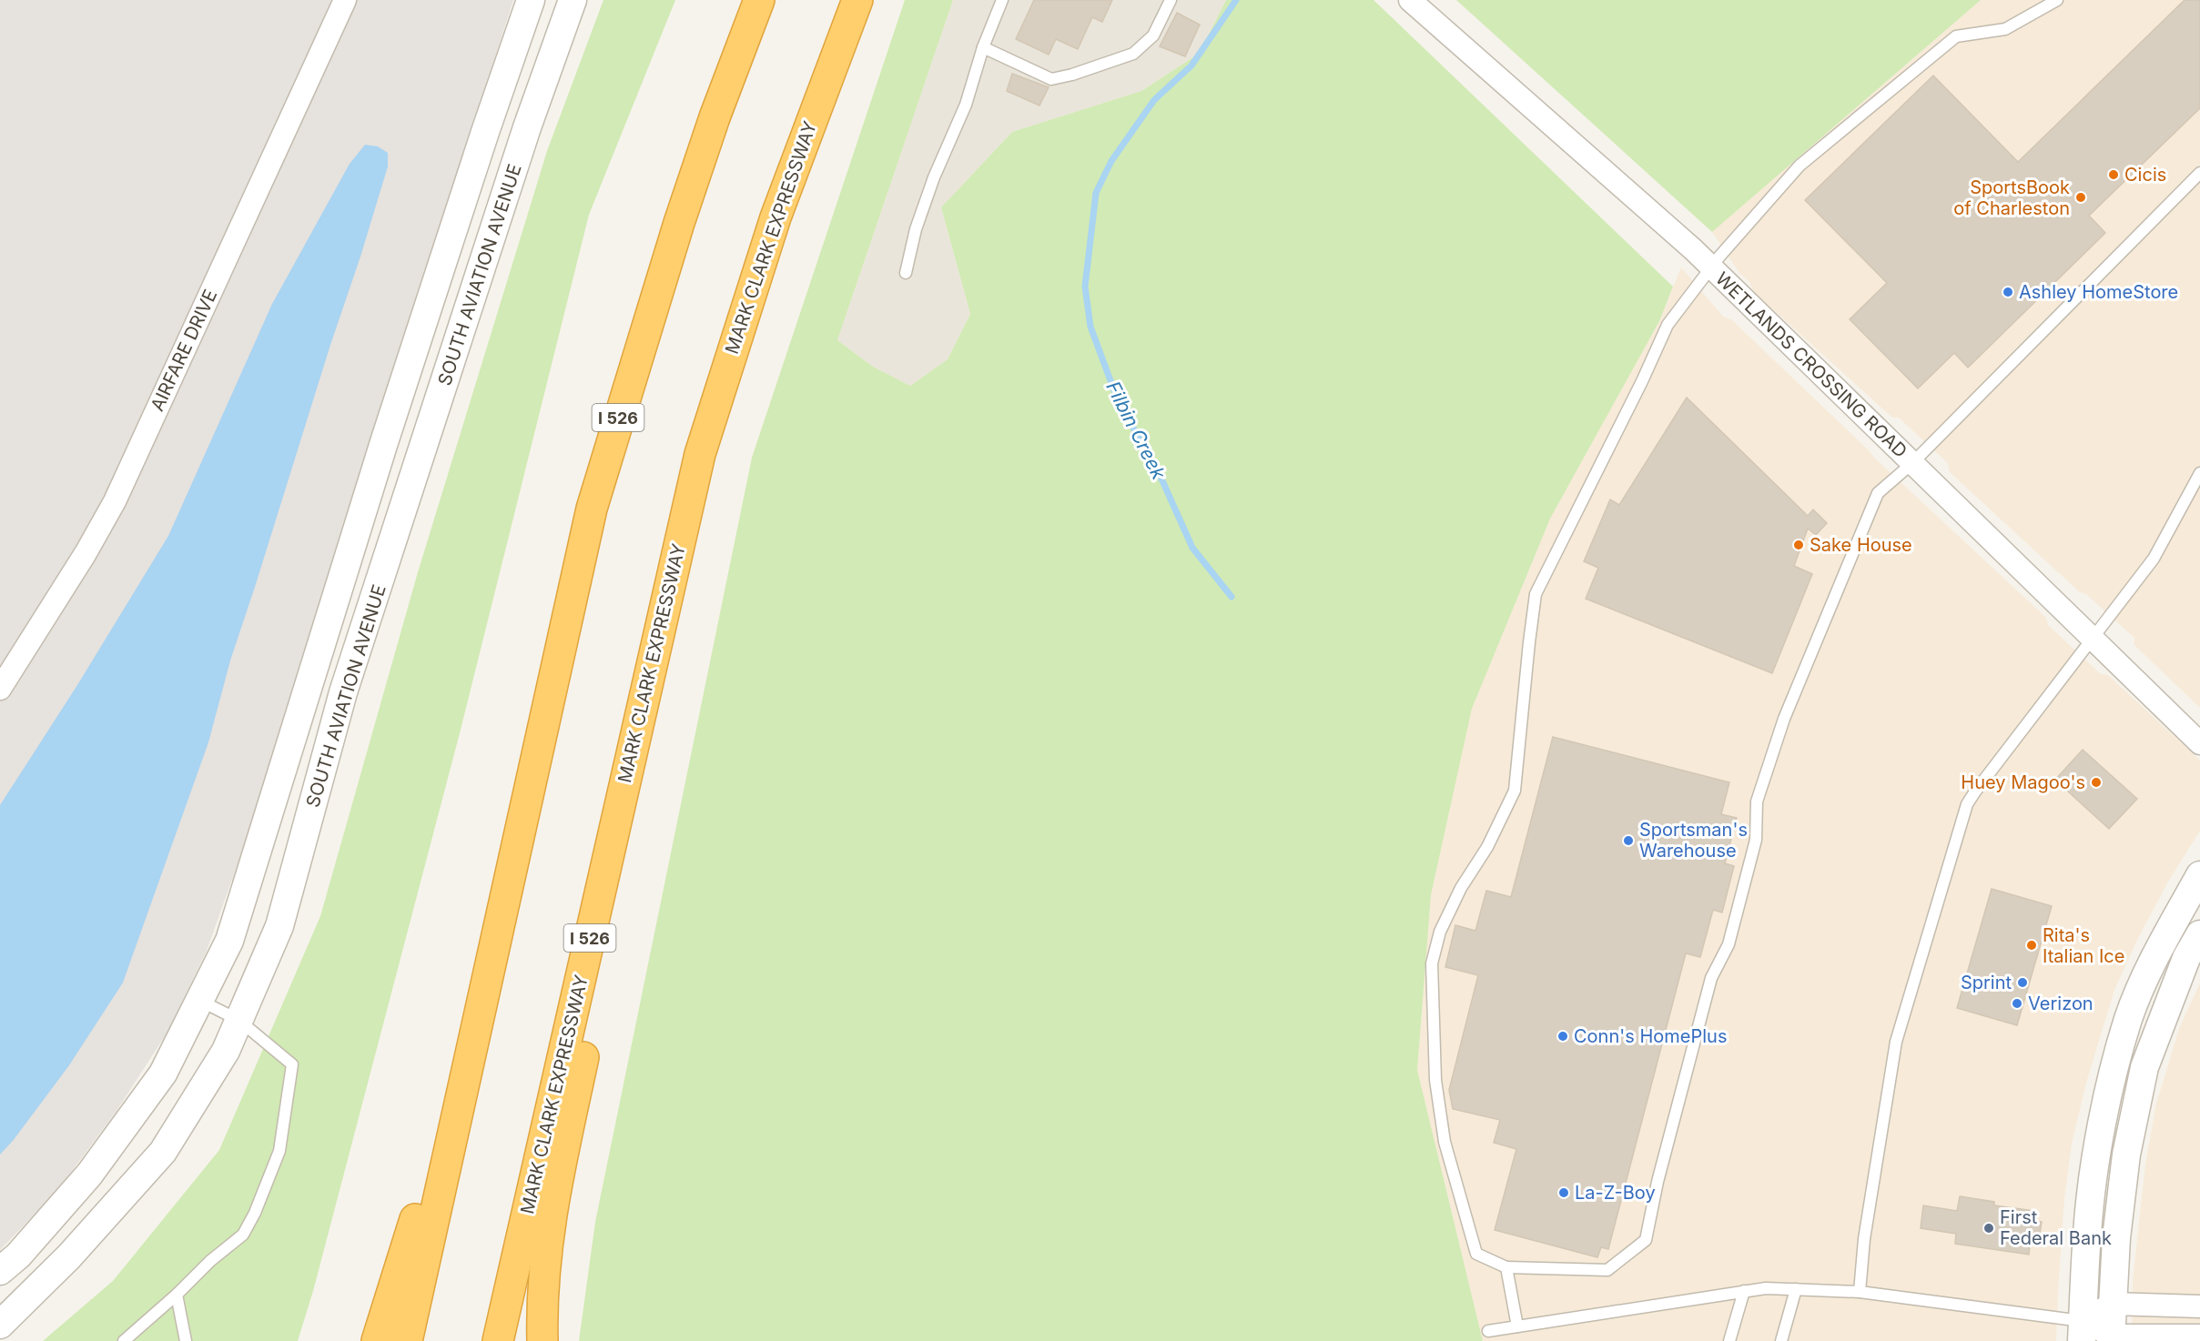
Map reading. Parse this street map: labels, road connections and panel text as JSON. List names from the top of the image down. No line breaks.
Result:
{"streets":{"highway":["MARK CLARK EXPRESSWAY","I 526"],"street":["SOUTH AVIATION AVENUE","AIRFARE DRIVE","WETLANDS CROSSING ROAD"]},"water":["Filbin Creek"],"places":["Cicis","SportsBook of Charleston","Ashley HomeStore","Sake House","Huey Magoo's","Sportsman's Warehouse","Rita's Italian Ice","Sprint","Verizon","Conn's HomePlus","La-Z-Boy","First Federal Bank"]}
